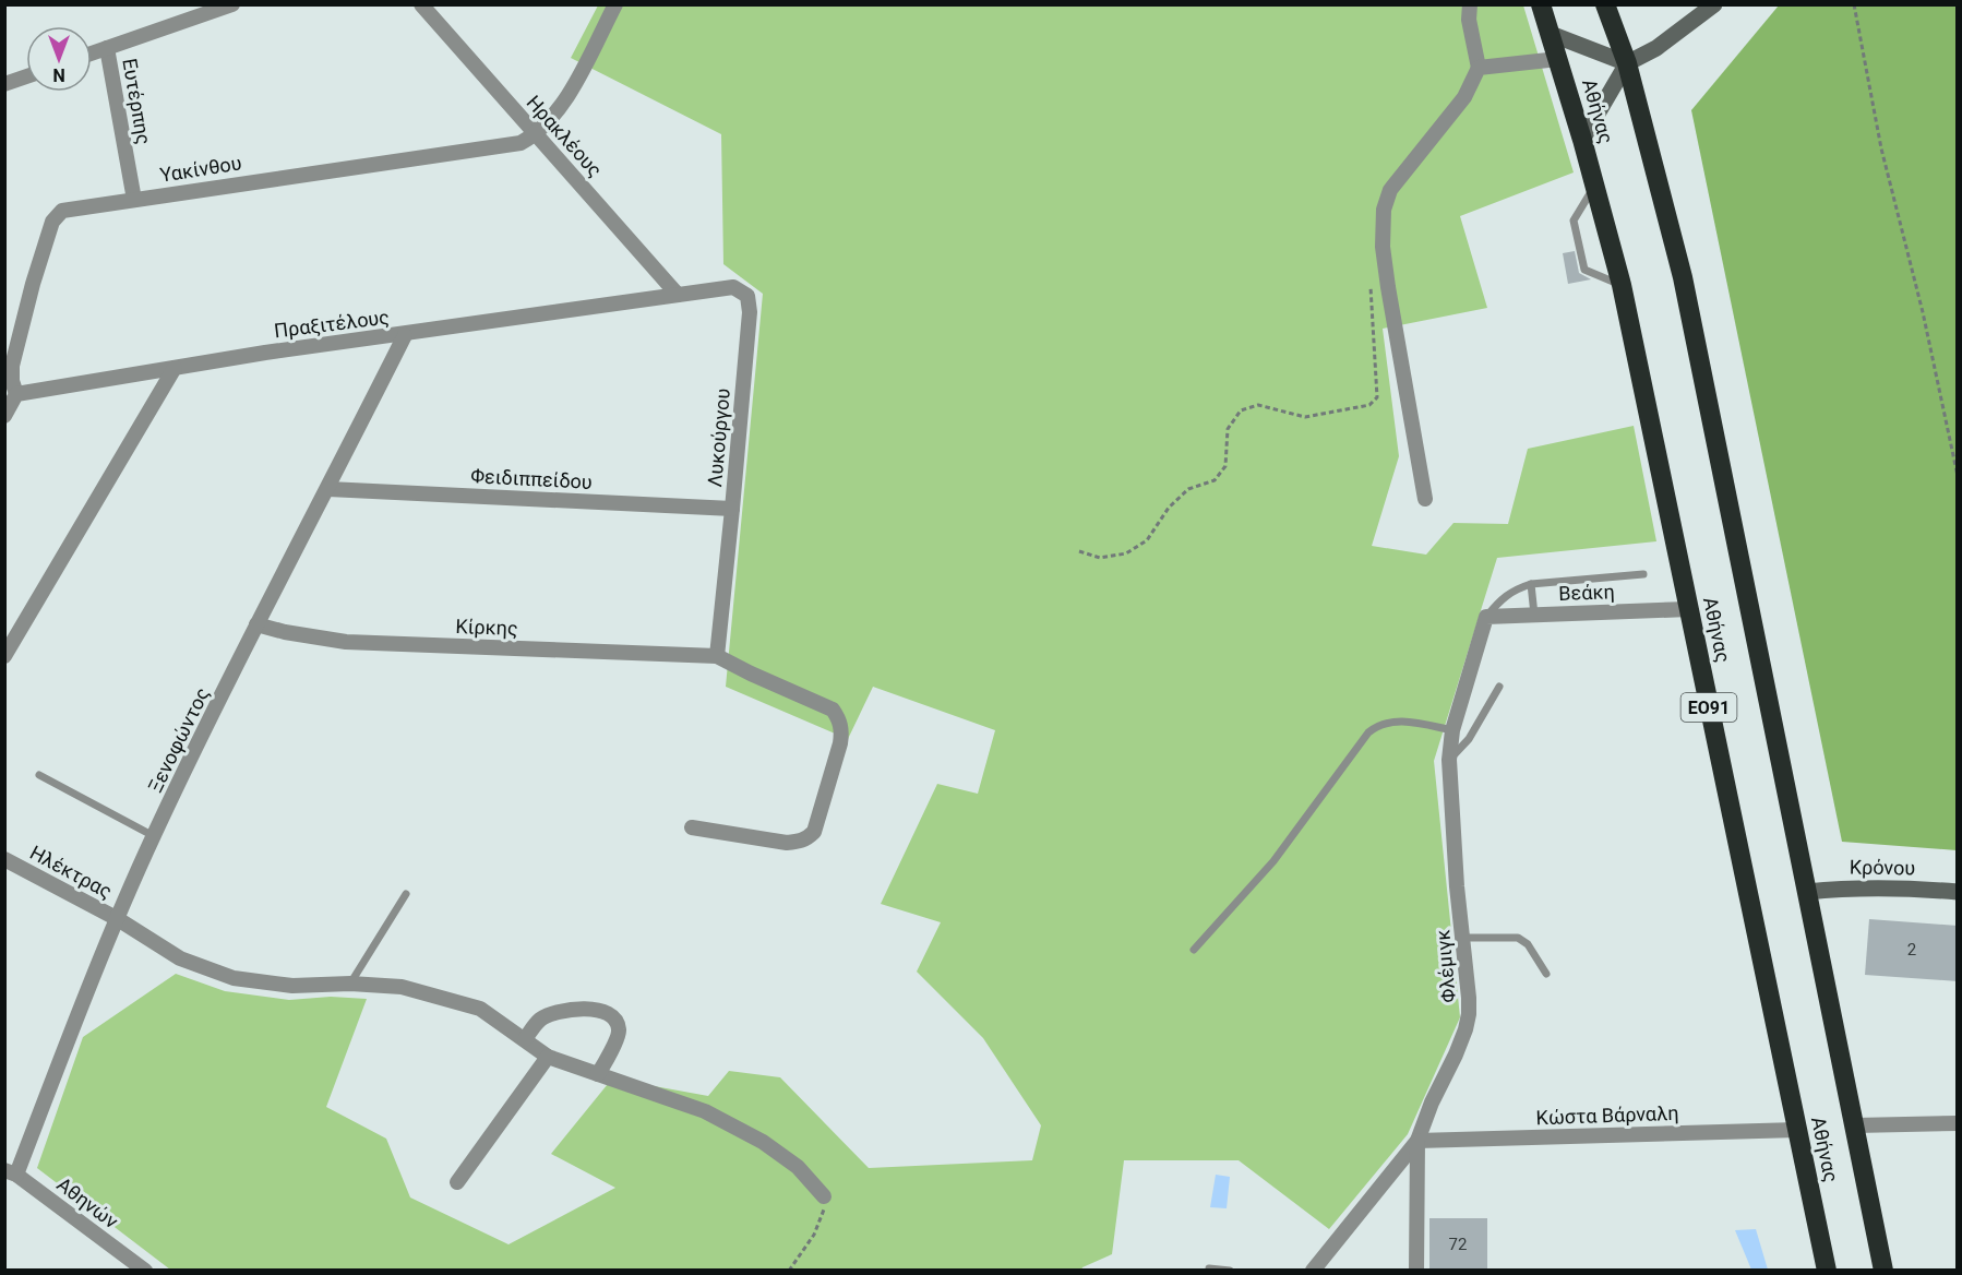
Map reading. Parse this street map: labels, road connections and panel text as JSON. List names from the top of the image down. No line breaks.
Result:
{"streets":{"highway":["Αθήνας","ΕΟ91"],"street":["Ευτέρπης","Ηρακλέους","Υακίνθου","Πραξιτέλους","Λυκούργου","Φειδιππείδου","Βεάκη","Κίρκης","Ξενοφώντος","Κρόνου","Ηλέκτρας","Φλέμιγκ","Κώστα Βάρναλη","Αθηνών"]},"crossings":[["Ευτέρπης","Υακίνθου"],["Αθήνας","Βεάκη"],["Αθήνας","Κρόνου"],["Αθήνας","Κώστα Βάρναλη"],["Ηρακλέους","Υακίνθου"],["Ηρακλέους","Πραξιτέλους"],["Ηρακλέους","Λυκούργου"],["Υακίνθου","Πραξιτέλους"],["Πραξιτέλους","Λυκούργου"],["Πραξιτέλους","Ξενοφώντος"],["Λυκούργου","Φειδιππείδου"],["Λυκούργου","Κίρκης"],["Φειδιππείδου","Ξενοφώντος"],["Βεάκη","Φλέμιγκ"],["Κίρκης","Ξενοφώντος"],["Ξενοφώντος","Ηλέκτρας"],["Ξενοφώντος","Αθηνών"],["Φλέμιγκ","Κώστα Βάρναλη"]],"house_numbers":["2","72"],"north":"bottom"}
